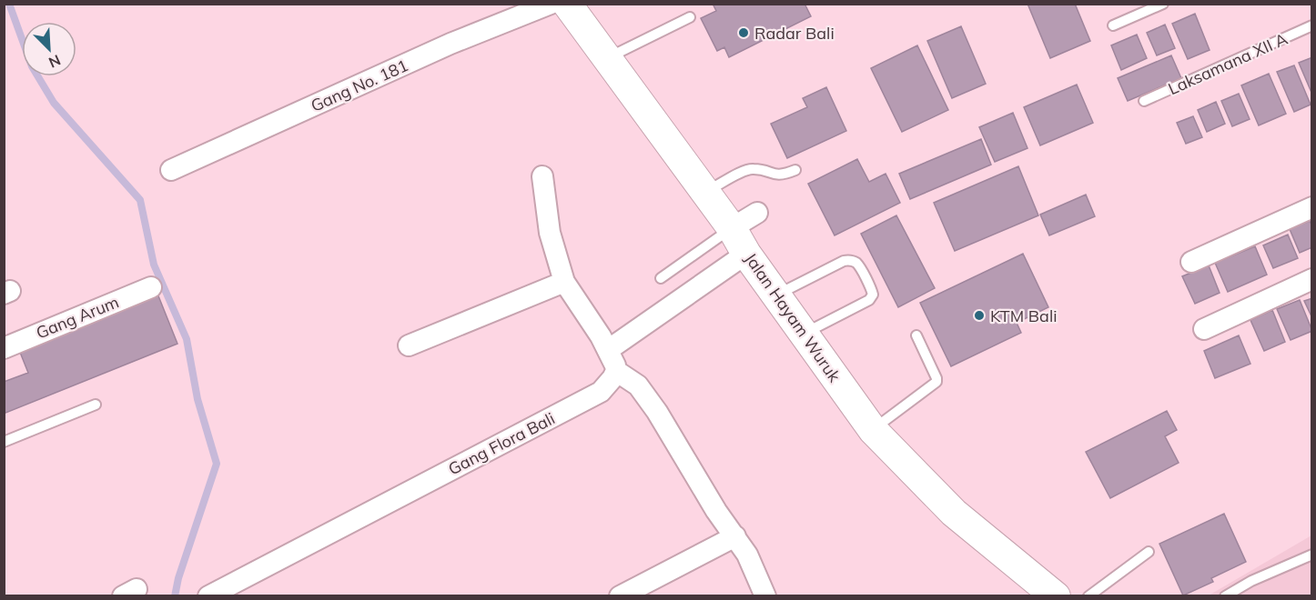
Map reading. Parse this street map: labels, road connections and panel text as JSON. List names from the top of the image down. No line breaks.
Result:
{"streets":{"main road":["Jalan Hayam Wuruk"],"street":["Gang No. 181","Gang Arum","Gang Flora Bali"],"lane":["Laksamana XII A"]},"places":["Radar Bali","KTM Bali"],"north":"bottom right"}
